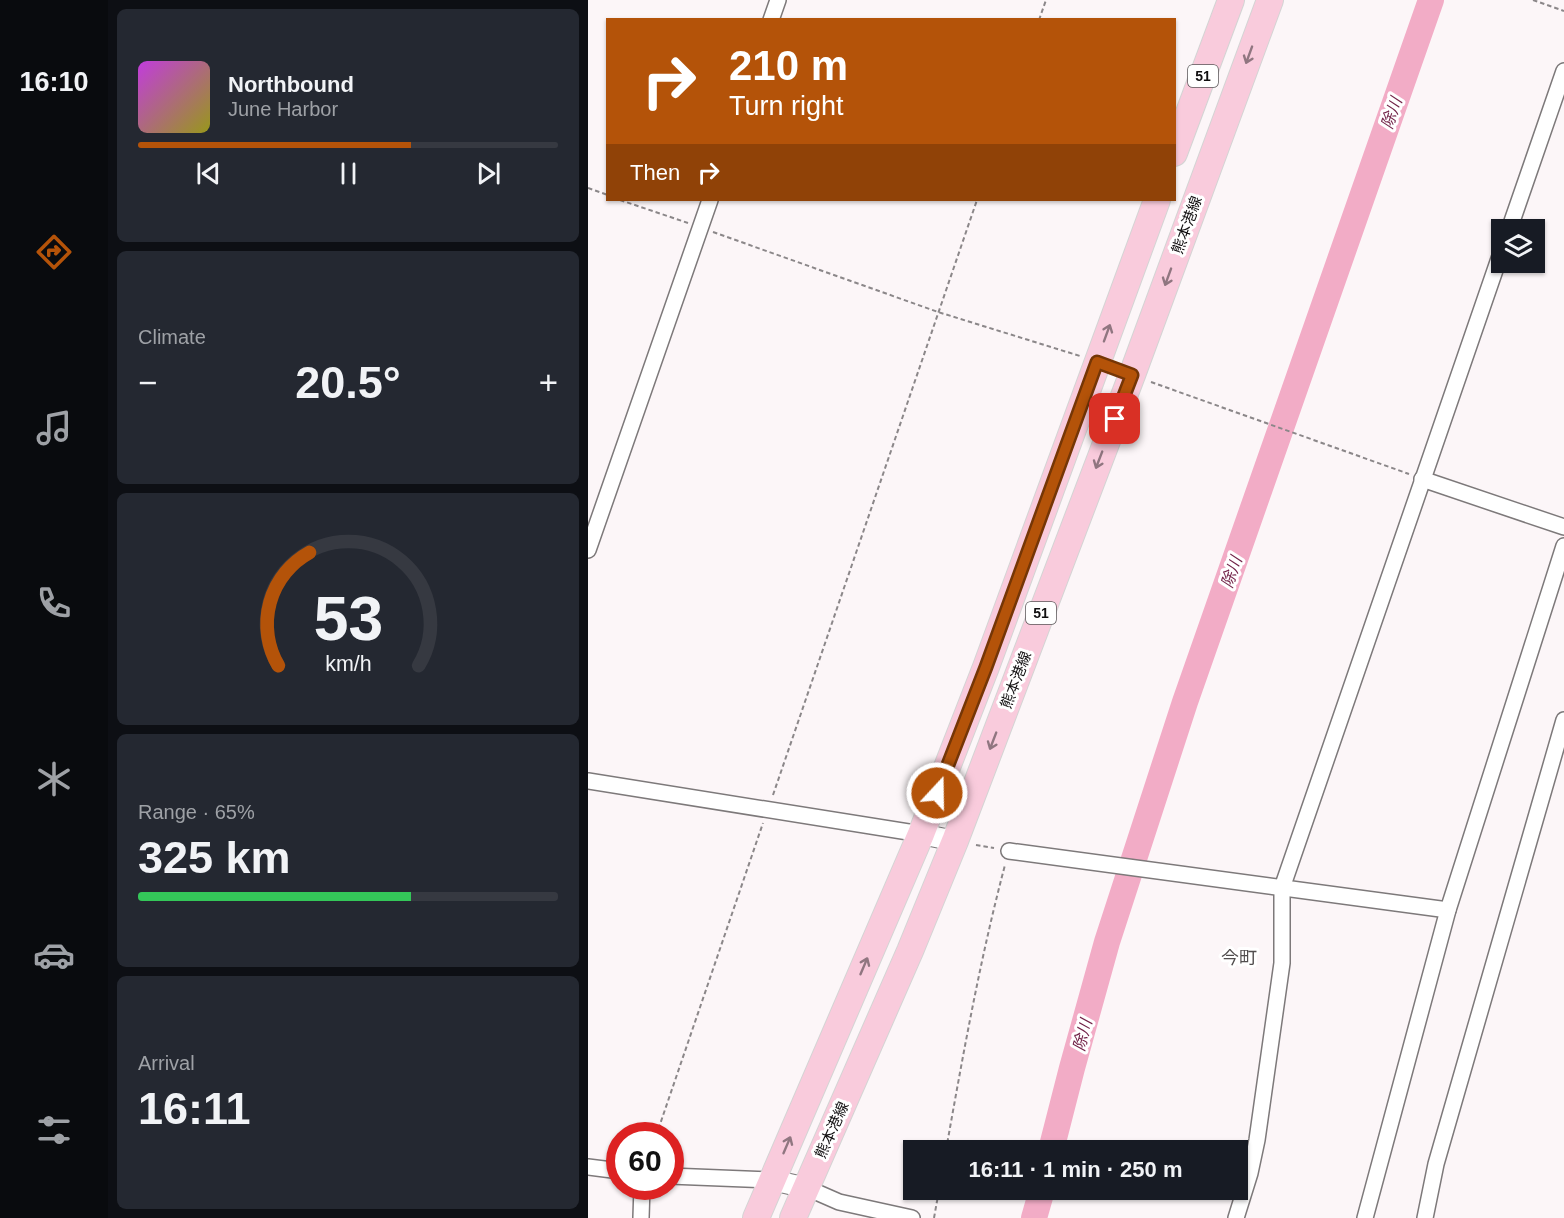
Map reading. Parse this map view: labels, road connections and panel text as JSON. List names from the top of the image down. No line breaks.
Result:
{"streets":{"main road":["51","熊本港線"]},"districts":["今町"],"water":["除川"],"page":{"tabs":"16:10","turn":["210 m","Turn right"],"song":["Northbound","June Harbor"],"then":"Then","tile":["Climate",["Range · 65%","325 km"],["Arrival","16:11"]],"heat":["−","20.5°","+"],"limit":"60","trip":"16:11 · 1 min · 250 m","gauge":["53","km/h"]}}
